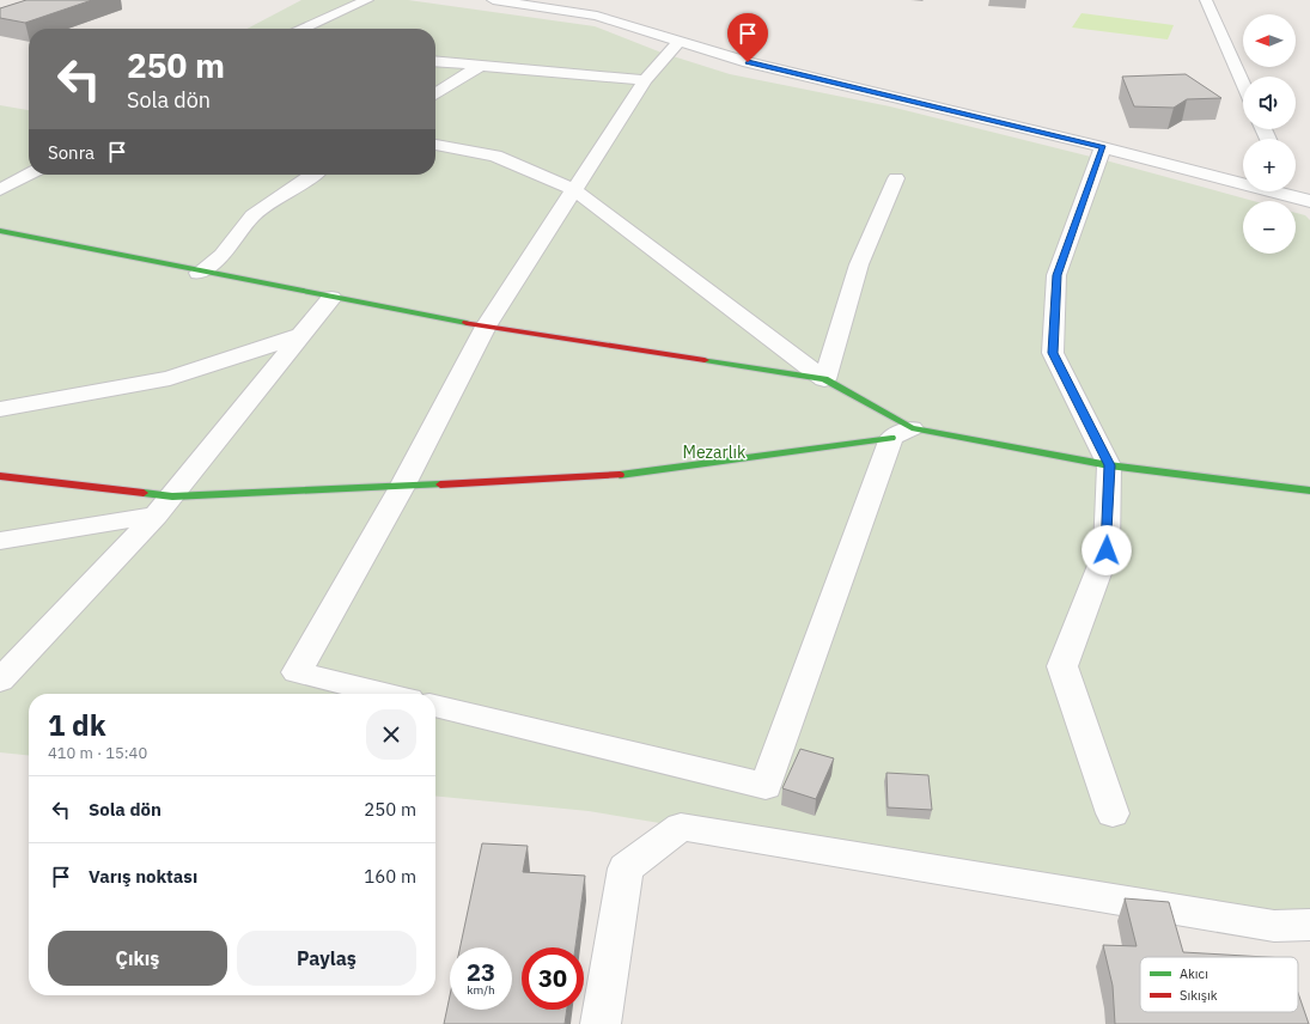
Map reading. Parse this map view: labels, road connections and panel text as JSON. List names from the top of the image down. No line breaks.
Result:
{"parks":["Mezarlık"],"legend":["Akıcı","Sıkışık"],"north":"left","page":{"map_buttons":["+","−"],"turn":["250 m","Sola dön"],"then":"Sonra","heading":["1 dk","410 m · 15:40"],"list":[{"name":"Sola dön","value":"250 m"},{"name":"Varış noktası","value":"160 m"}],"buttons":["Çıkış","Paylaş"],"speed":"23 km/h","limit":"30"}}
